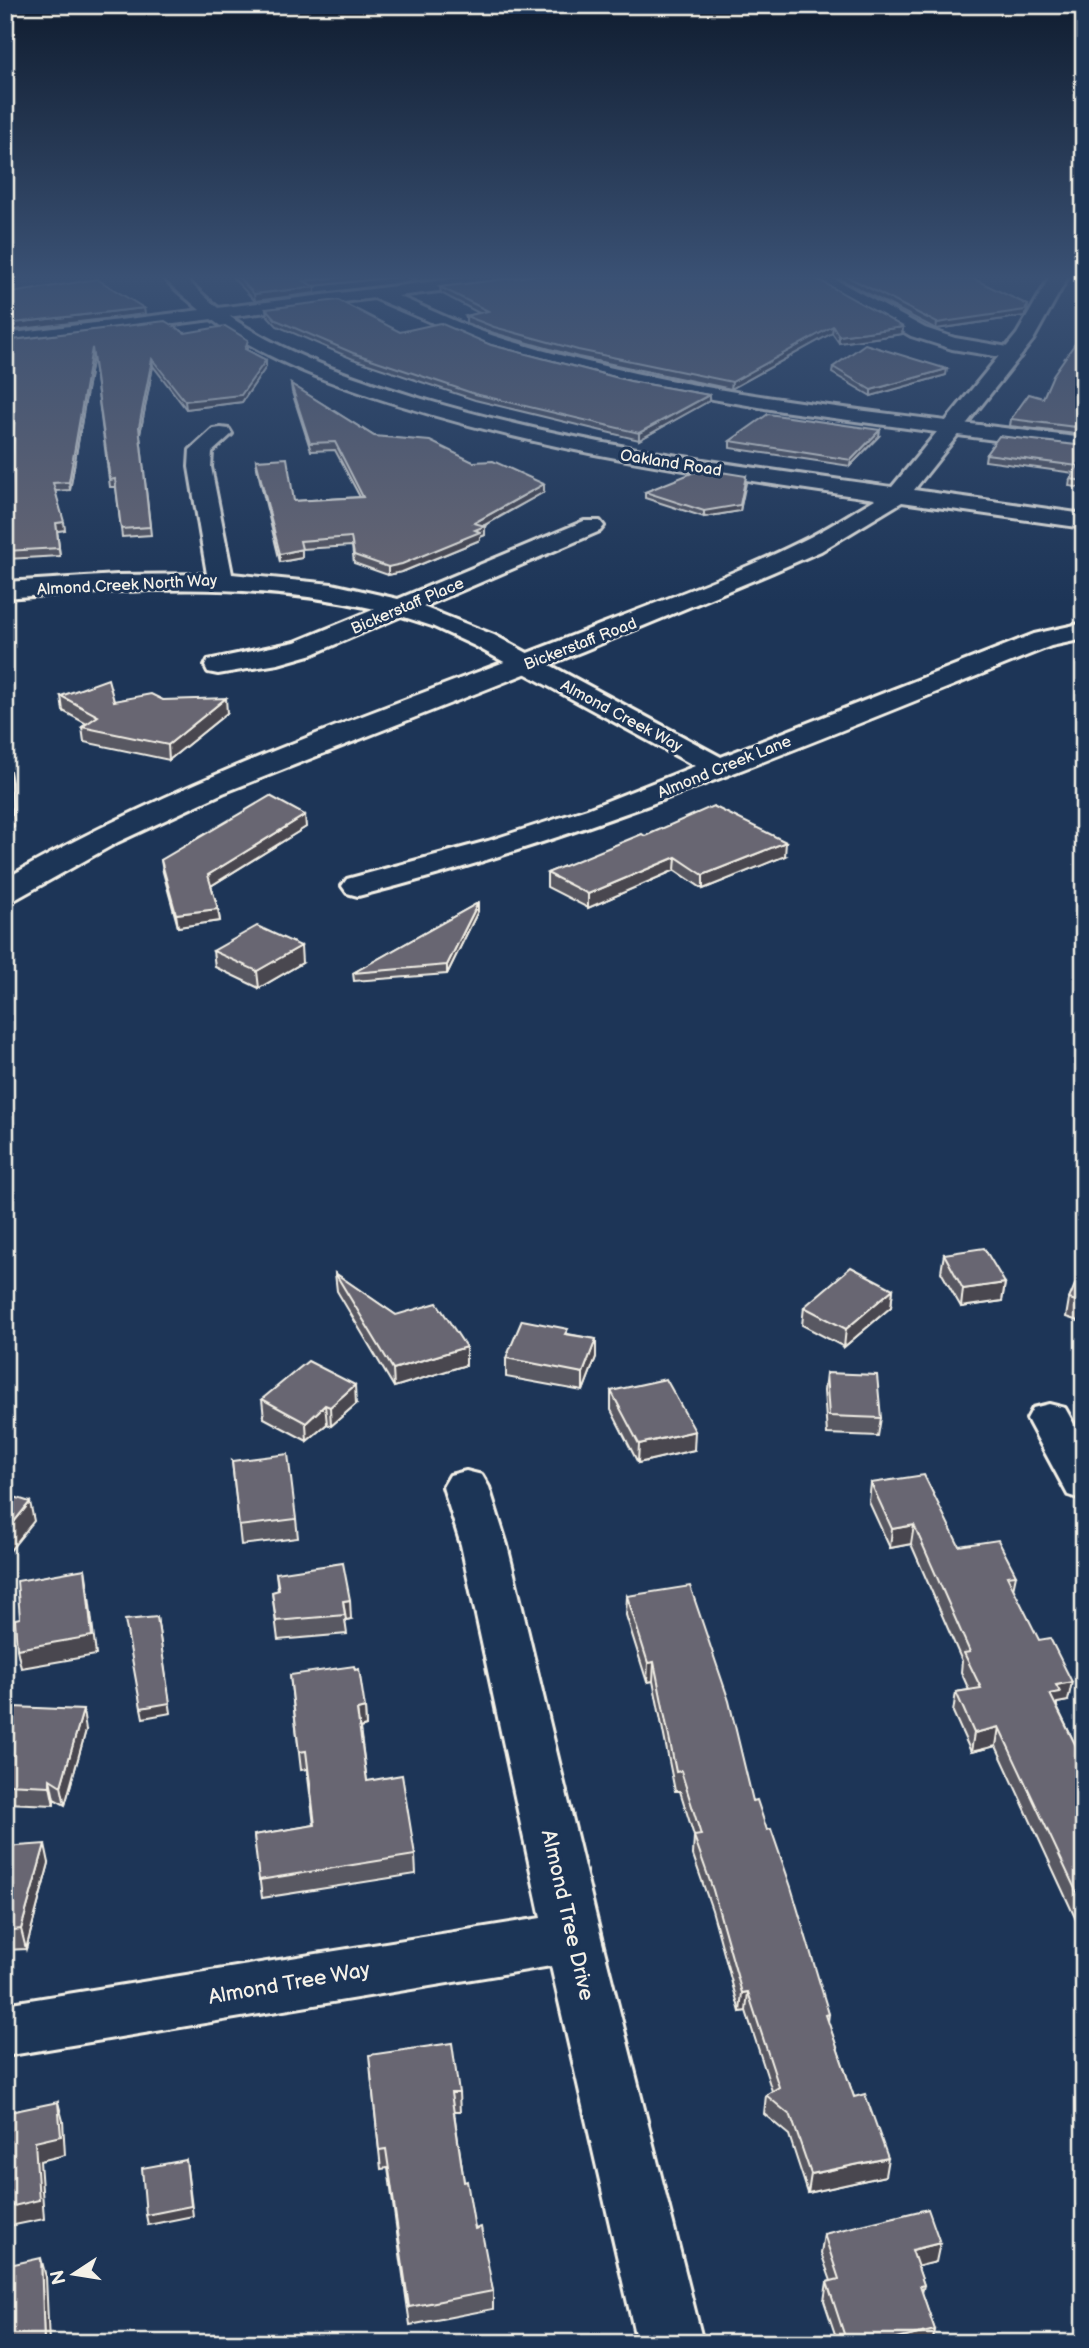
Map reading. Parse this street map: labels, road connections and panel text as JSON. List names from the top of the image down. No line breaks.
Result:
{"streets":{"street":["Oakland Road","Almond Creek North Way","Bickerstaff Place","Bickerstaff Road","Almond Creek Way","Almond Creek Lane","Almond Tree Drive","Almond Tree Way"]},"crossings":[["Oakland Road","Bickerstaff Road"],["Almond Creek North Way","Bickerstaff Place"],["Almond Creek North Way","Bickerstaff Road"],["Almond Creek North Way","Almond Creek Way"],["Bickerstaff Road","Almond Creek Way"],["Almond Creek Way","Almond Creek Lane"],["Almond Tree Drive","Almond Tree Way"]],"north":"left"}
